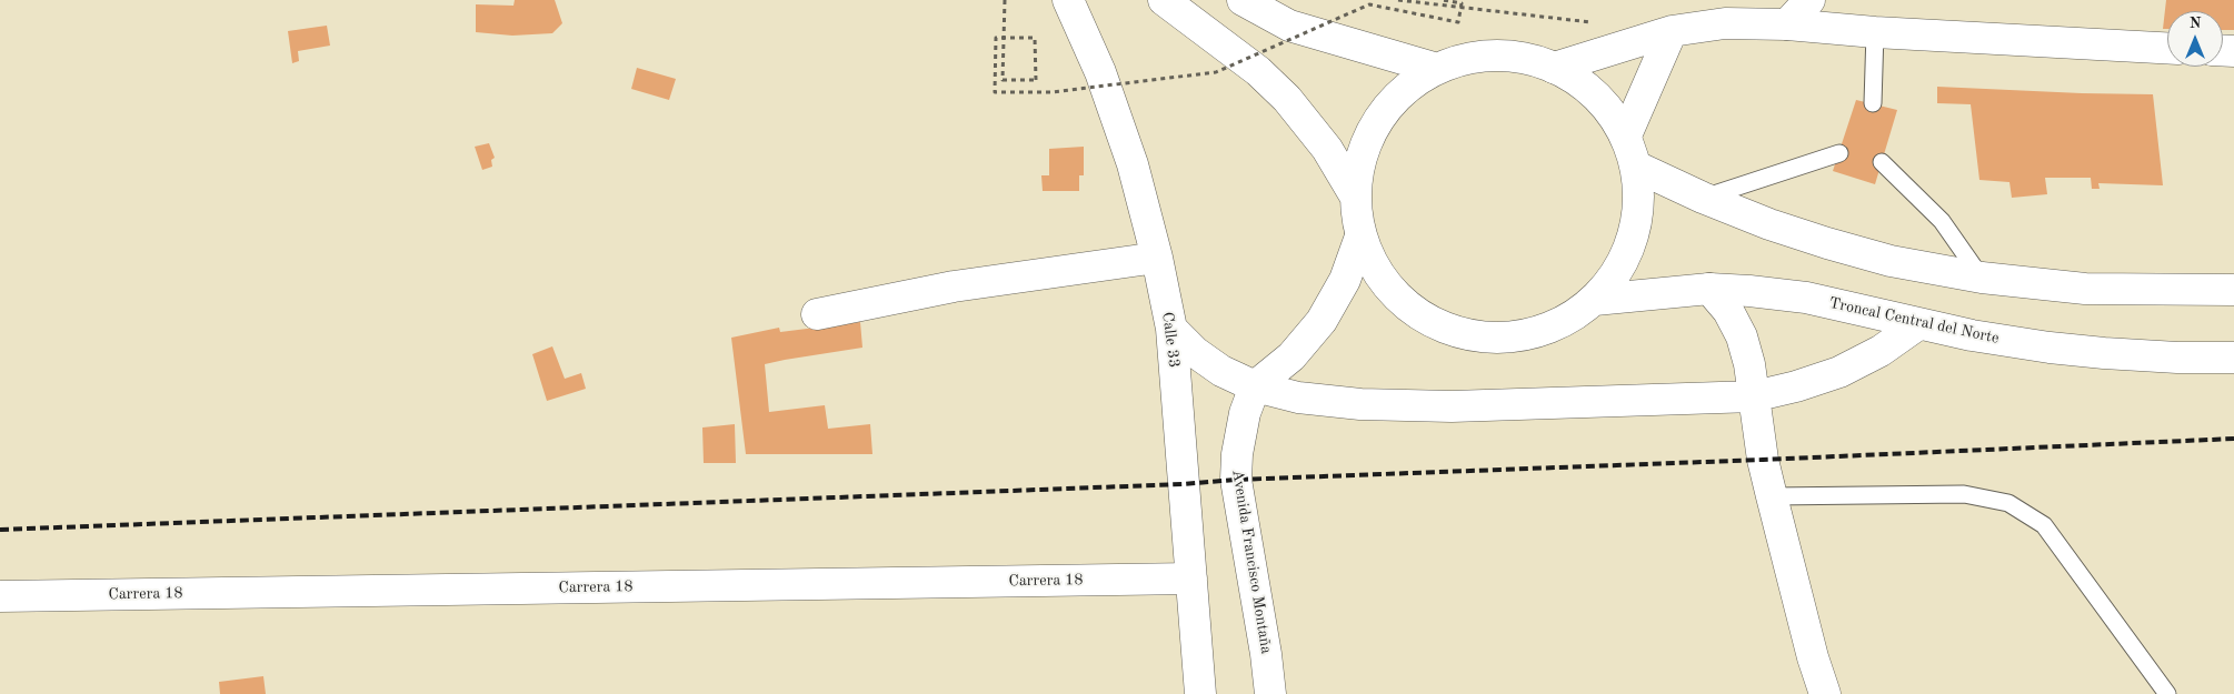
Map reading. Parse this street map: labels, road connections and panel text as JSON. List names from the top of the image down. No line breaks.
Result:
{"streets":{"main road":["Troncal Central del Norte","Calle 33","Avenida Francisco Montaña","Carrera 18"]},"crossings":[["Calle 33","Carrera 18"]],"north":"top"}
